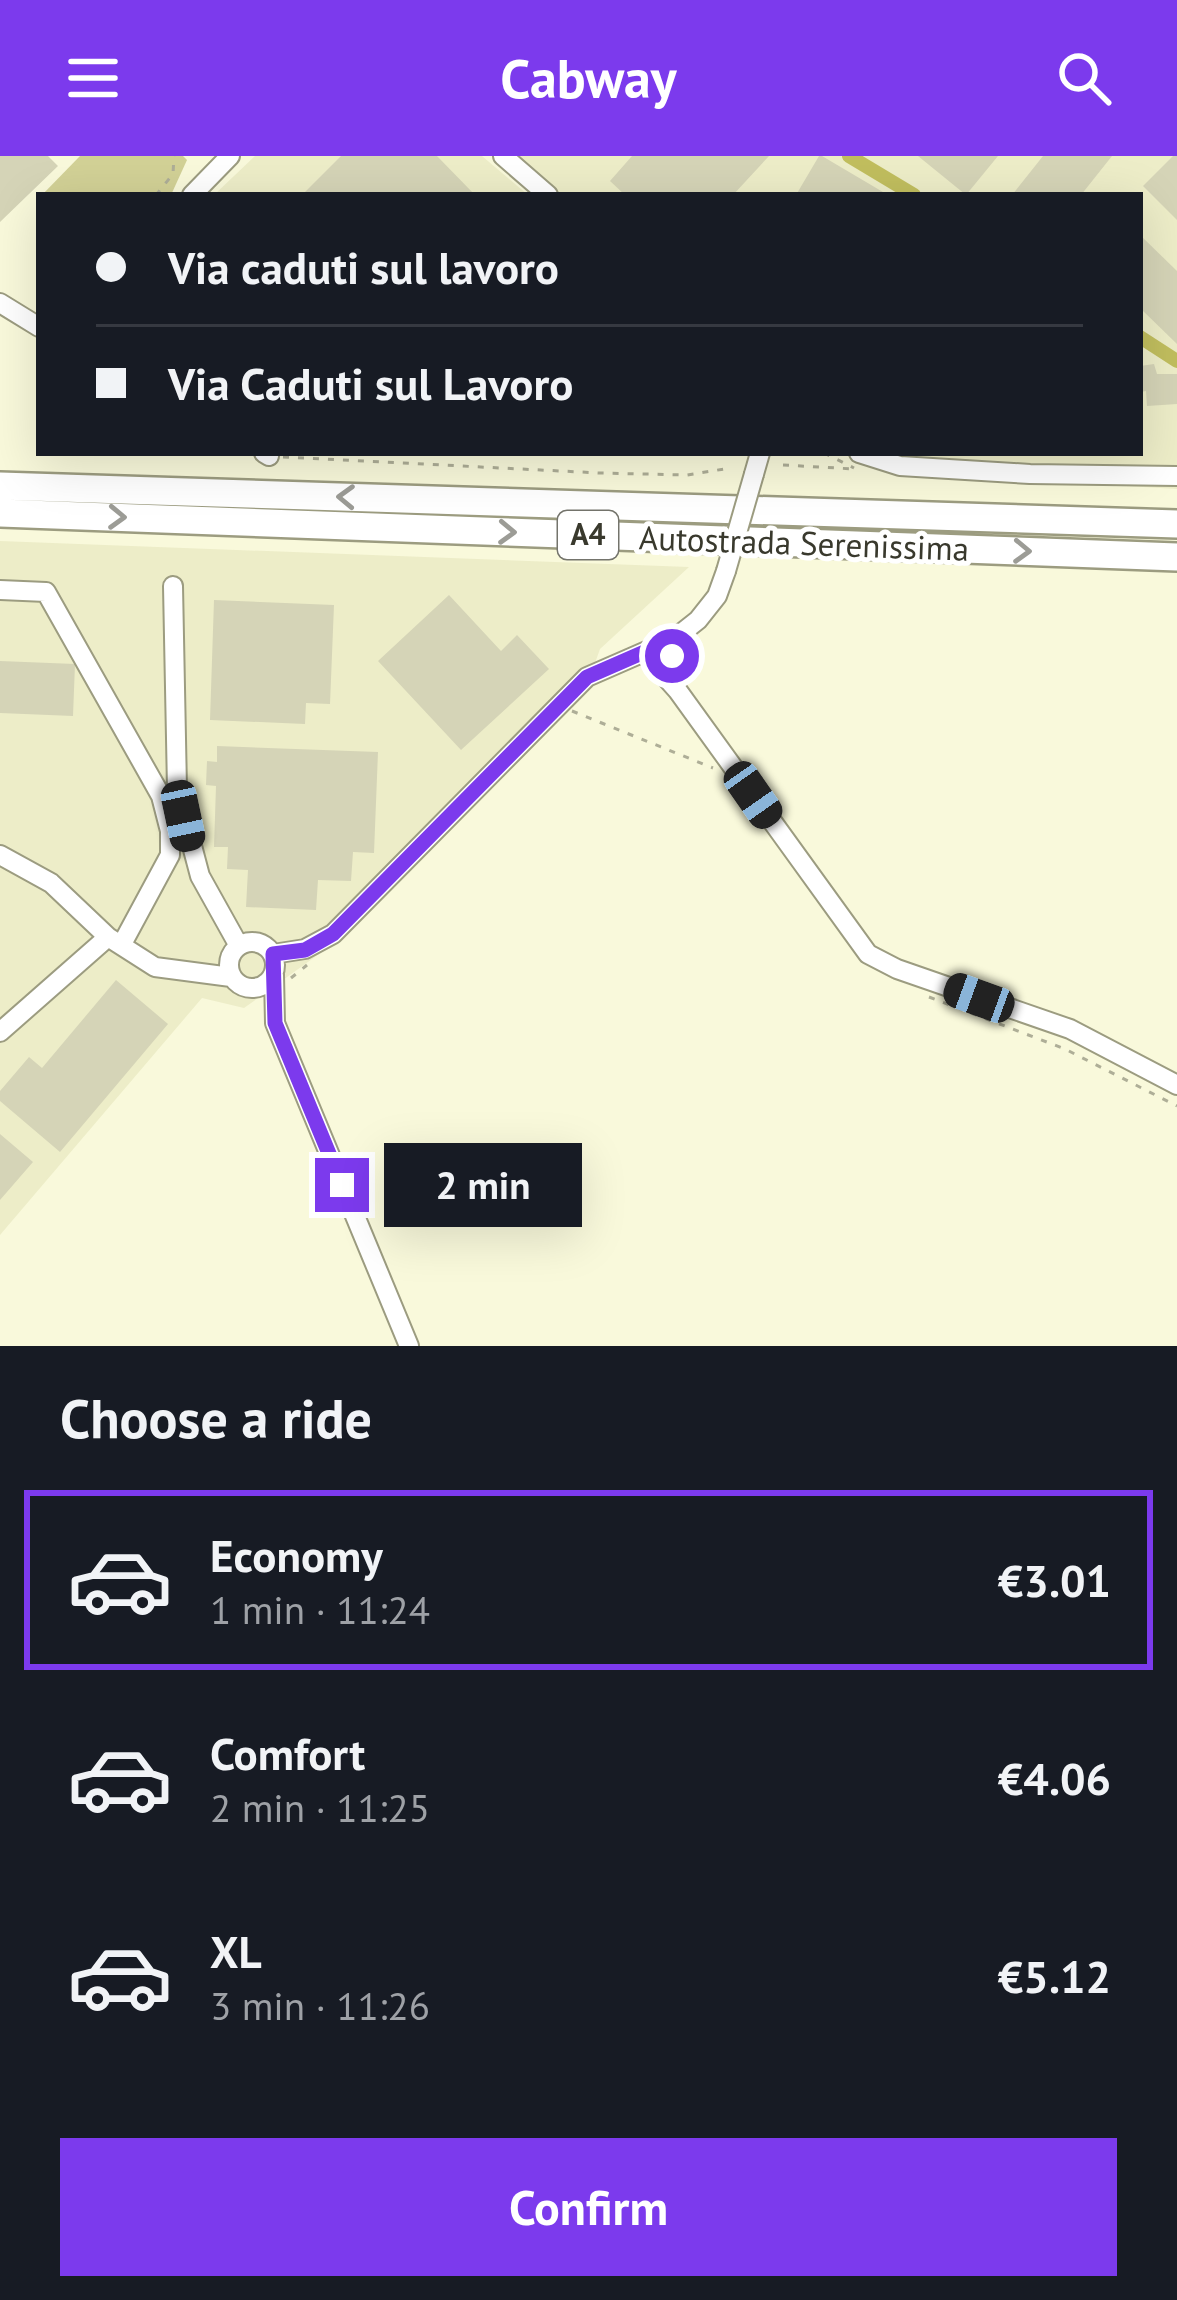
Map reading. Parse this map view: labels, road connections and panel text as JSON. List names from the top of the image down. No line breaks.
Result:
{"streets":{"highway":["A4","Autostrada Serenissima"]},"page":{"header":"Cabway","banner":["Via caduti sul lavoro","Via Caduti sul Lavoro"],"bubble":"2 min","heading":"Choose a ride","list":[{"name":"Economy","note":"1 min · 11:24","value":"€3.01"},{"name":"Comfort","note":"2 min · 11:25","value":"€4.06"},{"name":"XL","note":"3 min · 11:26","value":"€5.12"}],"buttons":"Confirm"}}
